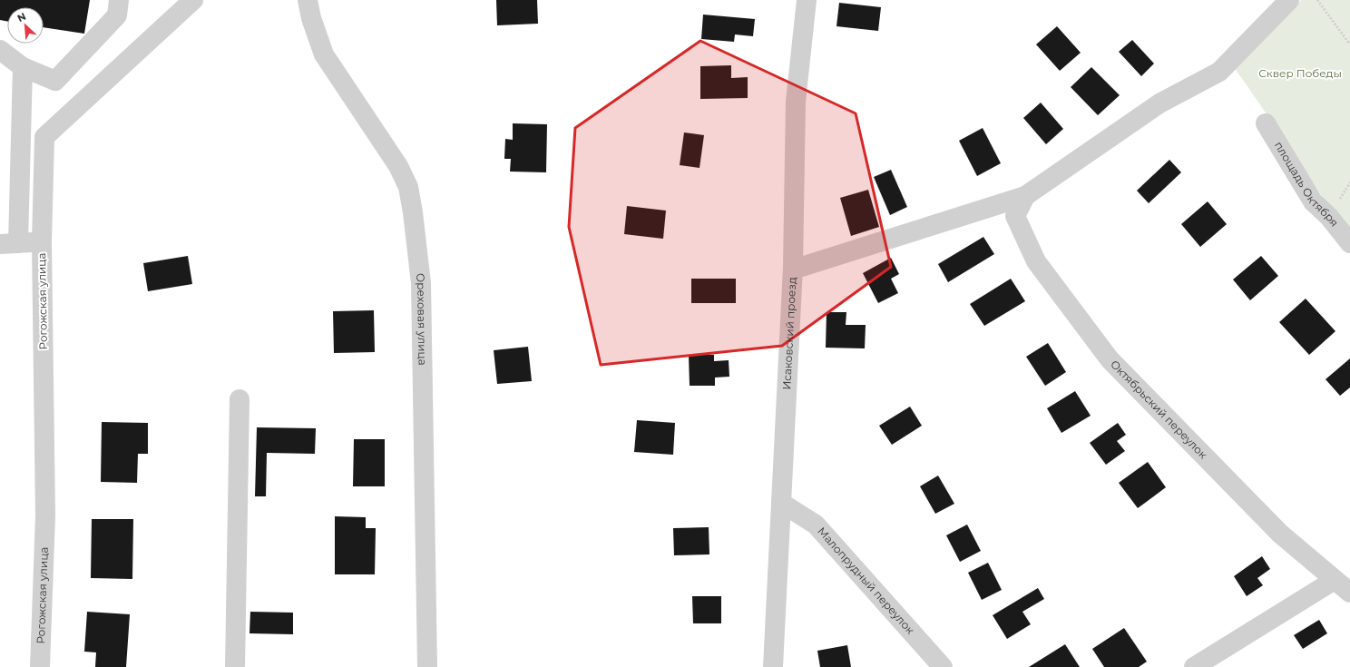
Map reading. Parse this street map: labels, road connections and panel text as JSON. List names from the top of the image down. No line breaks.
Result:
{"streets":{"street":["площадь Октября","Рогожская улица","Ореховая улица","Исаковский проезд","Октябрьский переулок","Малопрудный переулок"]},"crossings":[["Исаковский проезд","Малопрудный переулок"]],"parks":["Сквер Победы"],"north":"top left"}
